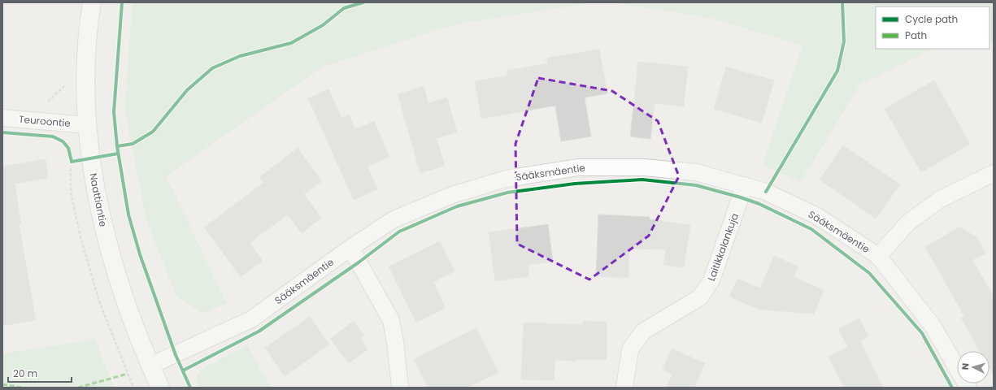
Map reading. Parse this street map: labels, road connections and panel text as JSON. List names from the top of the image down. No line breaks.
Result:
{"streets":{"street":["Teuroontie","Sääksmäentie","Naattiantie","Laitikkalankuja"]},"crossings":[["Teuroontie","Naattiantie"],["Sääksmäentie","Naattiantie"],["Sääksmäentie","Laitikkalankuja"]],"legend":["Cycle path","Path"],"scale_bar":"20 m","north":"left"}
